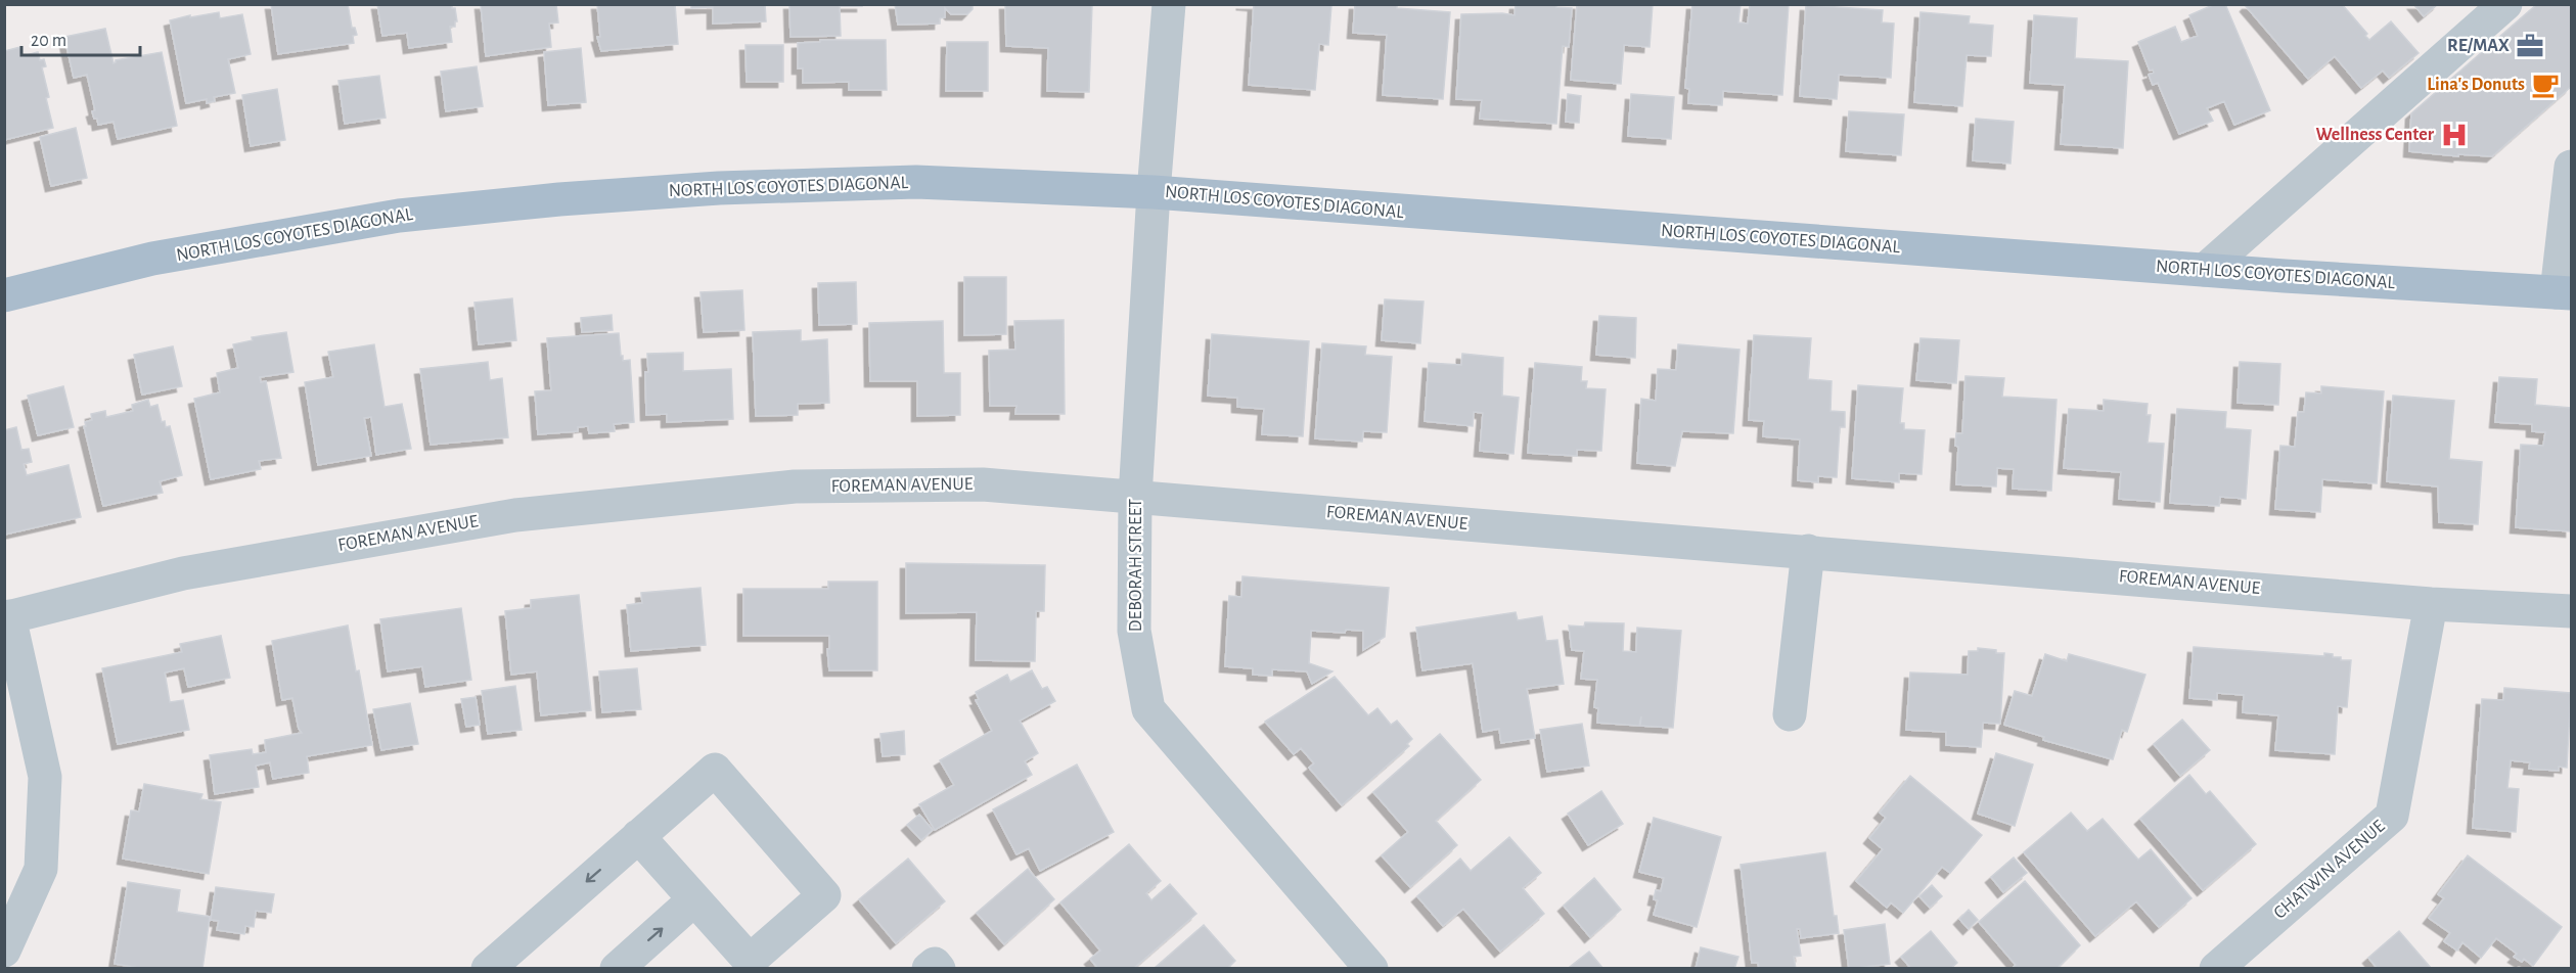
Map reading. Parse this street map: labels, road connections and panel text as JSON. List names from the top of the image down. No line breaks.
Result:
{"streets":{"main road":["NORTH LOS COYOTES DIAGONAL"],"street":["FOREMAN AVENUE","DEBORAH STREET","CHATWIN AVENUE"]},"crossings":[["NORTH LOS COYOTES DIAGONAL","DEBORAH STREET"],["FOREMAN AVENUE","DEBORAH STREET"],["FOREMAN AVENUE","CHATWIN AVENUE"]],"places":{"office":["RE/MAX"],"cafe":["Lina's Donuts"],"hospital":["Wellness Center"]},"scale_bar":"20 m"}
